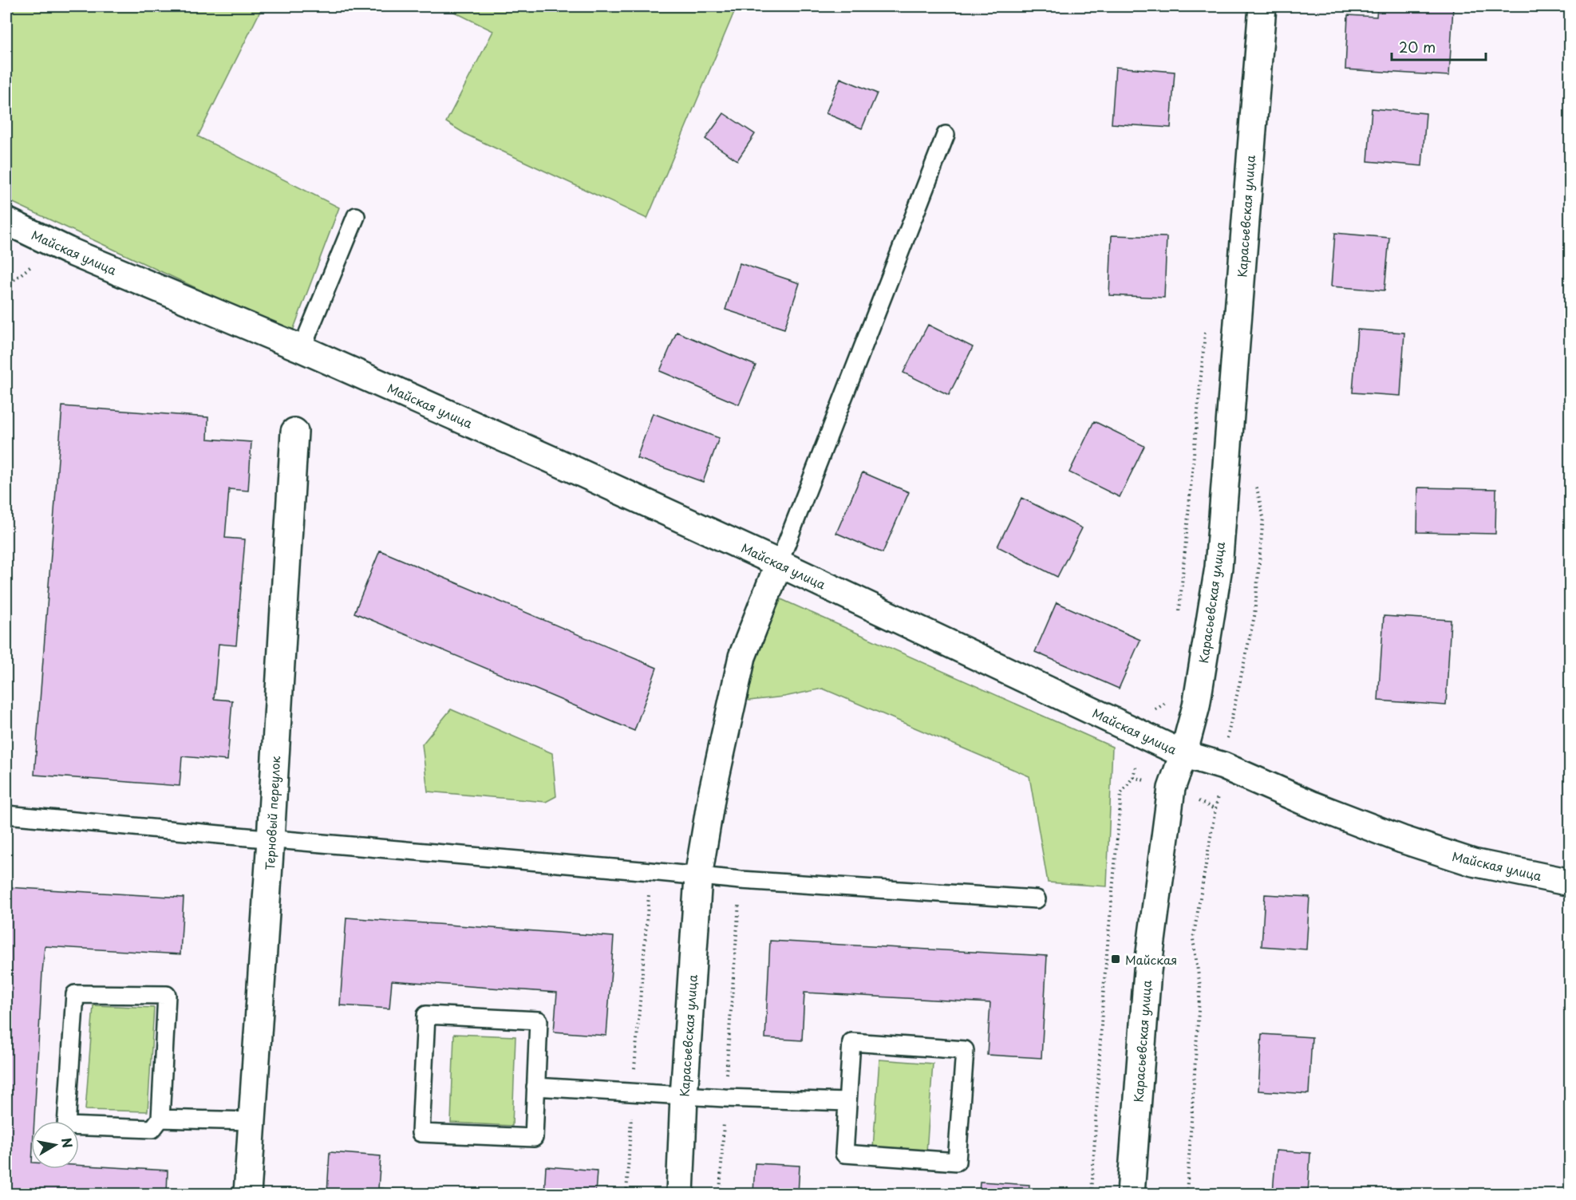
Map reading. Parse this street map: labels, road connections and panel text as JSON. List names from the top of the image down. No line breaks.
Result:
{"streets":{"street":["Карасьевская улица","Майская улица","Терновый переулок"]},"crossings":[["Карасьевская улица","Майская улица"]],"places":{"transit":["Майская"]},"scale_bar":"20 m","north":"right"}
